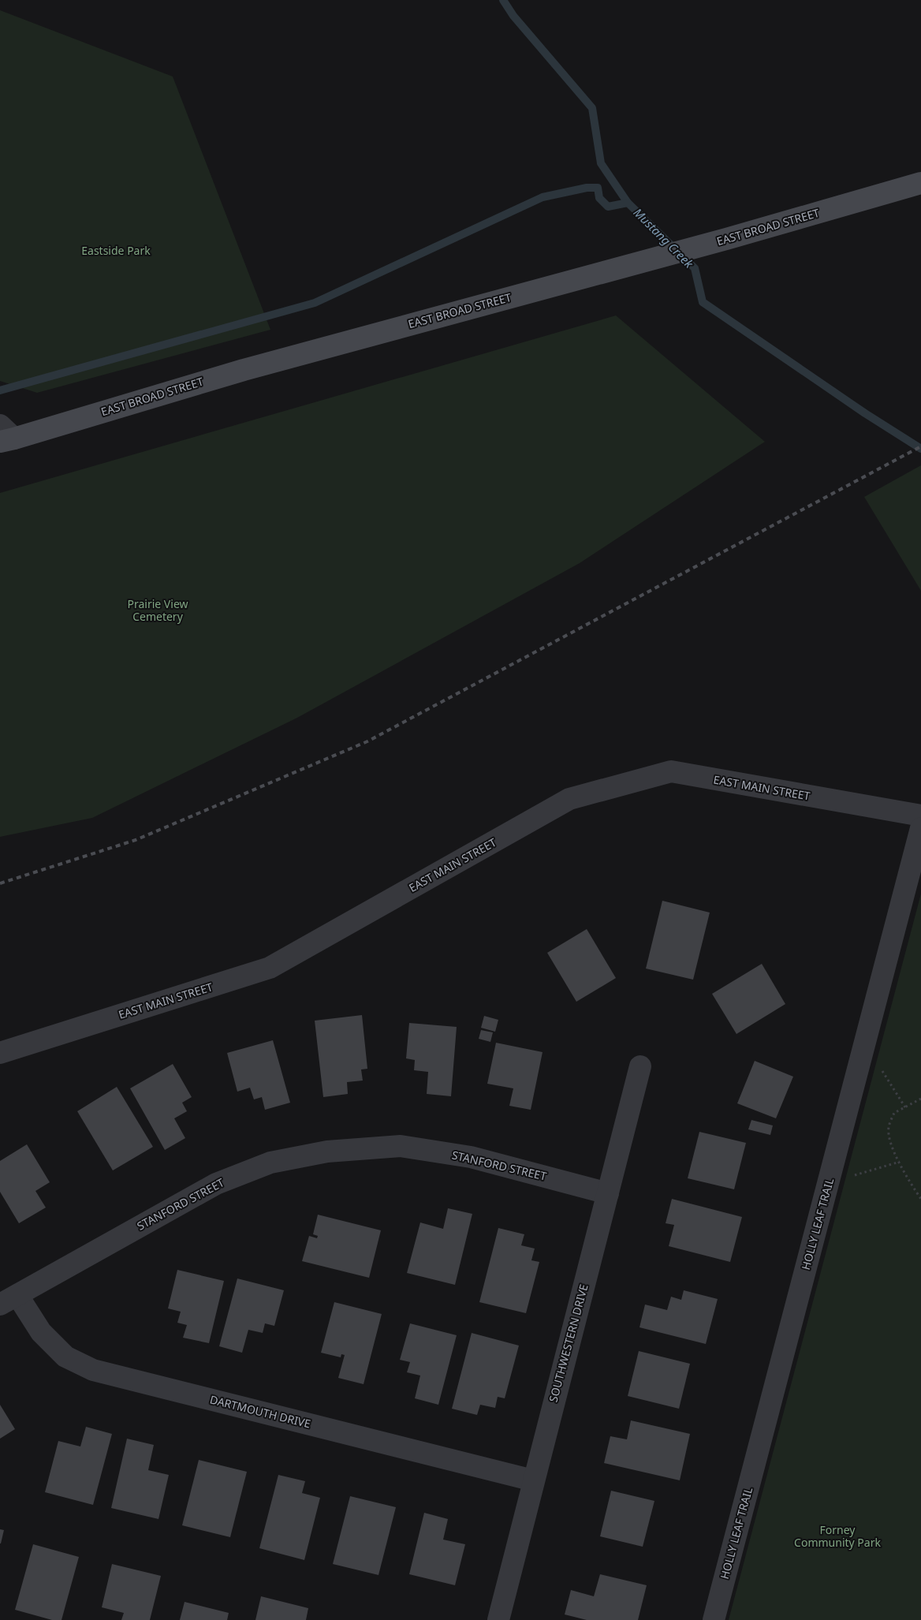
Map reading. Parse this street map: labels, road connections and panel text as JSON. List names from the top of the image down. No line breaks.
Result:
{"streets":{"main road":["EAST BROAD STREET"],"street":["EAST MAIN STREET","STANFORD STREET","HOLLY LEAF TRAIL","SOUTHWESTERN DRIVE","DARTMOUTH DRIVE"]},"crossings":[["STANFORD STREET","SOUTHWESTERN DRIVE"],["STANFORD STREET","DARTMOUTH DRIVE"],["SOUTHWESTERN DRIVE","DARTMOUTH DRIVE"]],"water":["Mustang Creek"],"parks":["Eastside Park","Prairie View Cemetery","Forney Community Park"]}
